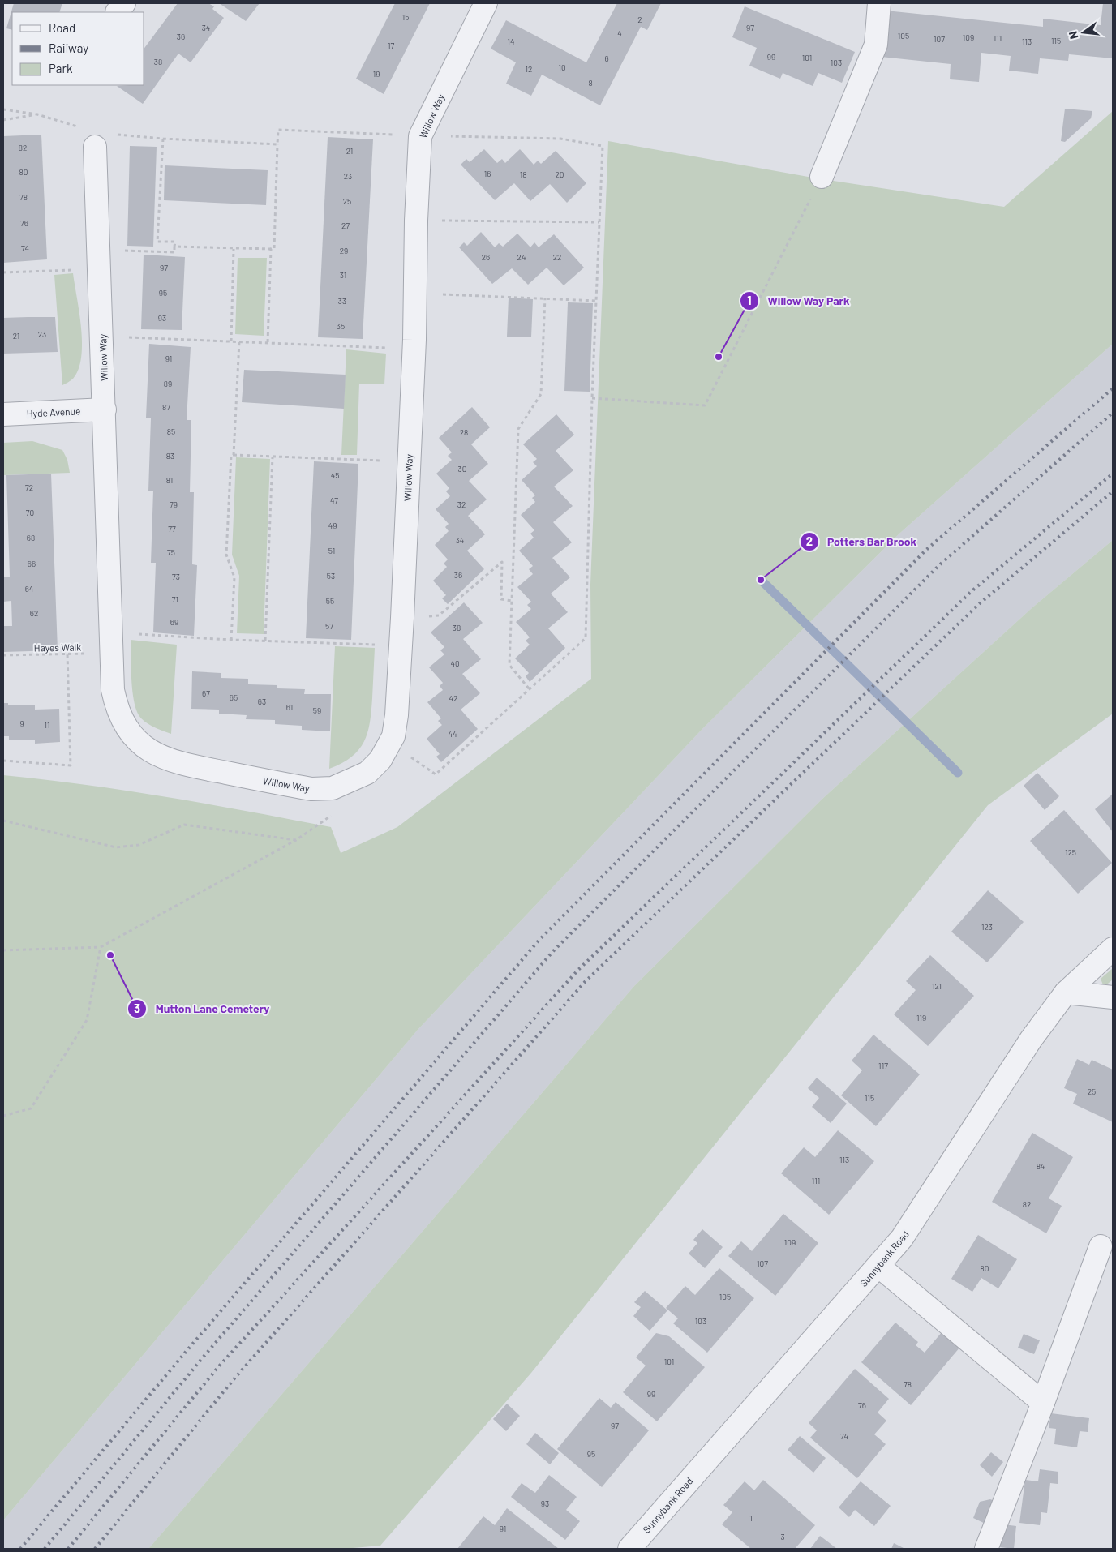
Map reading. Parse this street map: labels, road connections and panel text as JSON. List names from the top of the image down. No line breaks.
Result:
{"streets":{"street":["Willow Way","Hyde Avenue","Sunnybank Road"],"path":["Hayes Walk"]},"crossings":[["Willow Way","Hyde Avenue"],["Willow Way","Hayes Walk"]],"places":["Willow Way Park","Potters Bar Brook","Mutton Lane Cemetery"],"house_numbers":["15","2","34","97","4","105","36","109","111","107","115","14","113","17","99","101","6","38","103","10","12","19","8","82","21","80","16","18","20","23","78","25","76","27","74","29","26","24","22","97","31","95","33","93","35","23","21","91","89","87","85","28","83","30","45","81","72","47","79","32","70","49","77","68","34","51","75","66","36","53","73","64","71","55","62","69","57","38","40","67","65","42","63","61","59","9","11","44","125","123","121","119","117","25","115","113","84","111","82","109","107","80","105","103","101","78","99","76","97","74","95","93","1","91","3"],"legend":["Road","Railway","Park"],"north":"left"}
